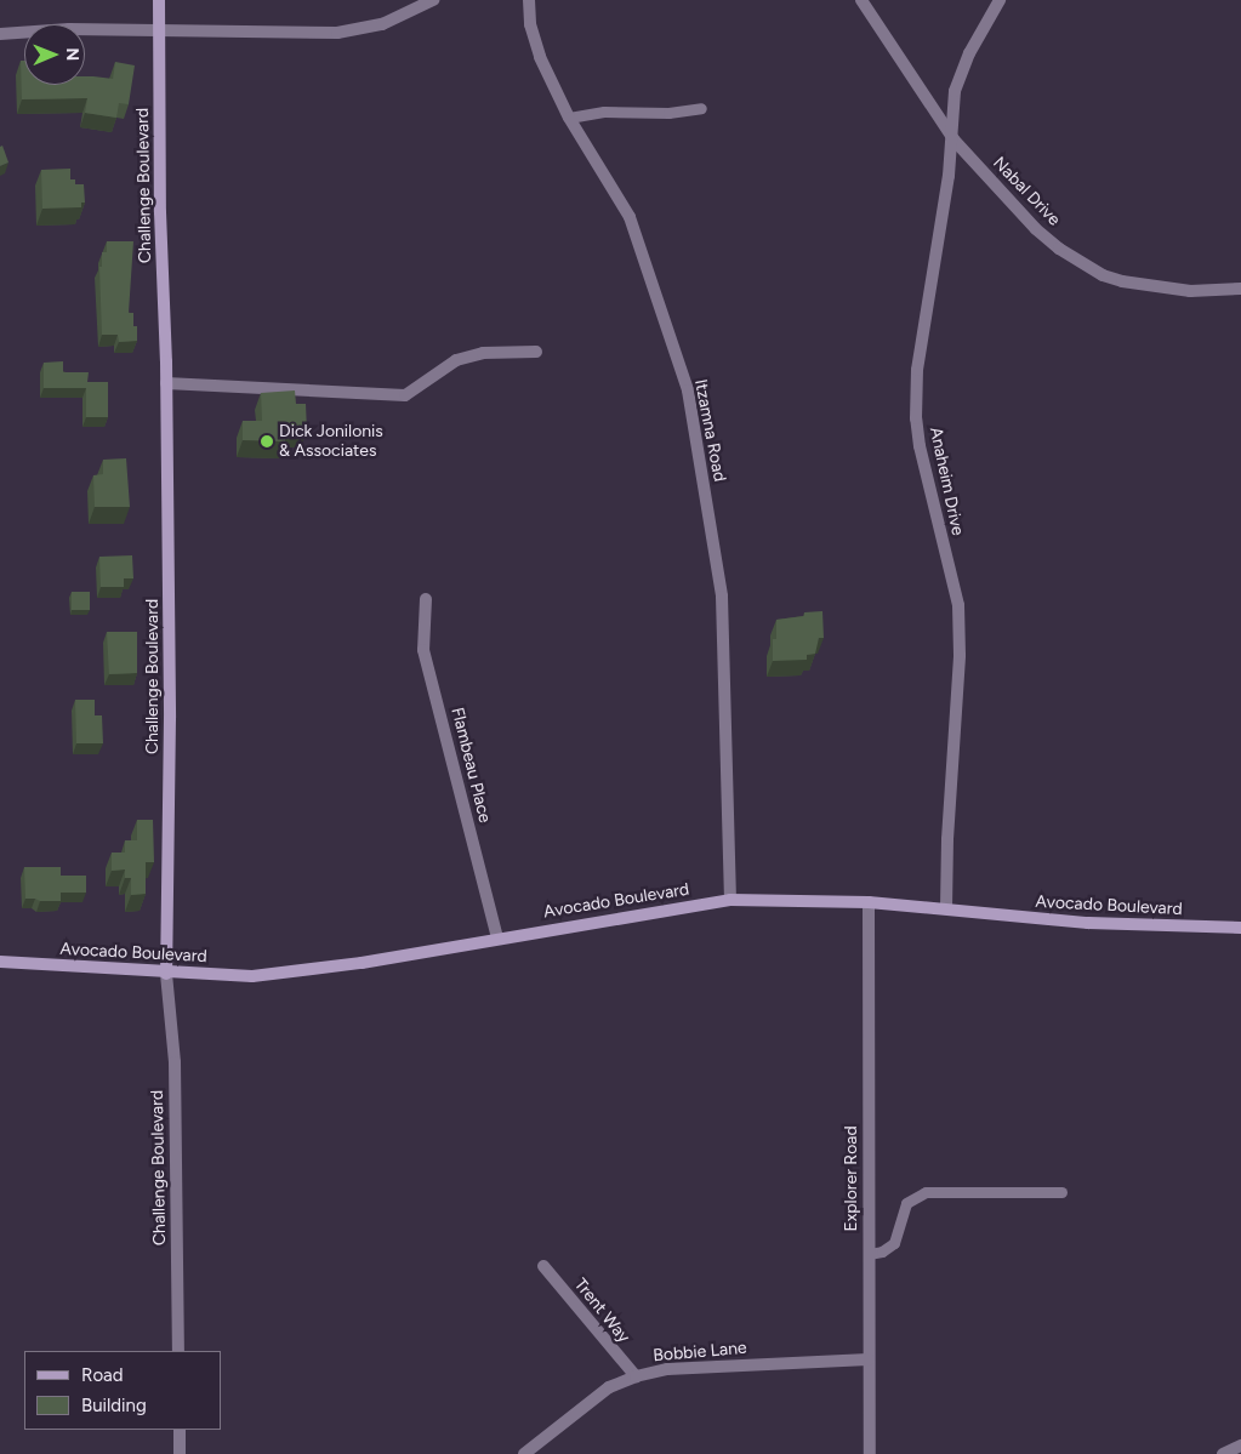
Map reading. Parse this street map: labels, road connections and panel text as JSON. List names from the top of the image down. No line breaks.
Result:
{"streets":{"main road":["Challenge Boulevard","Avocado Boulevard"],"street":["Nabal Drive","Itzamna Road","Anaheim Drive","Flambeau Place","Explorer Road","Trent Way","Bobbie Lane"]},"crossings":[["Challenge Boulevard","Avocado Boulevard"],["Nabal Drive","Anaheim Drive"],["Itzamna Road","Avocado Boulevard"],["Anaheim Drive","Avocado Boulevard"],["Flambeau Place","Avocado Boulevard"],["Avocado Boulevard","Explorer Road"],["Explorer Road","Bobbie Lane"],["Trent Way","Bobbie Lane"]],"places":["Dick Jonilonis & Associates"],"legend":["Road","Building"],"north":"right"}
